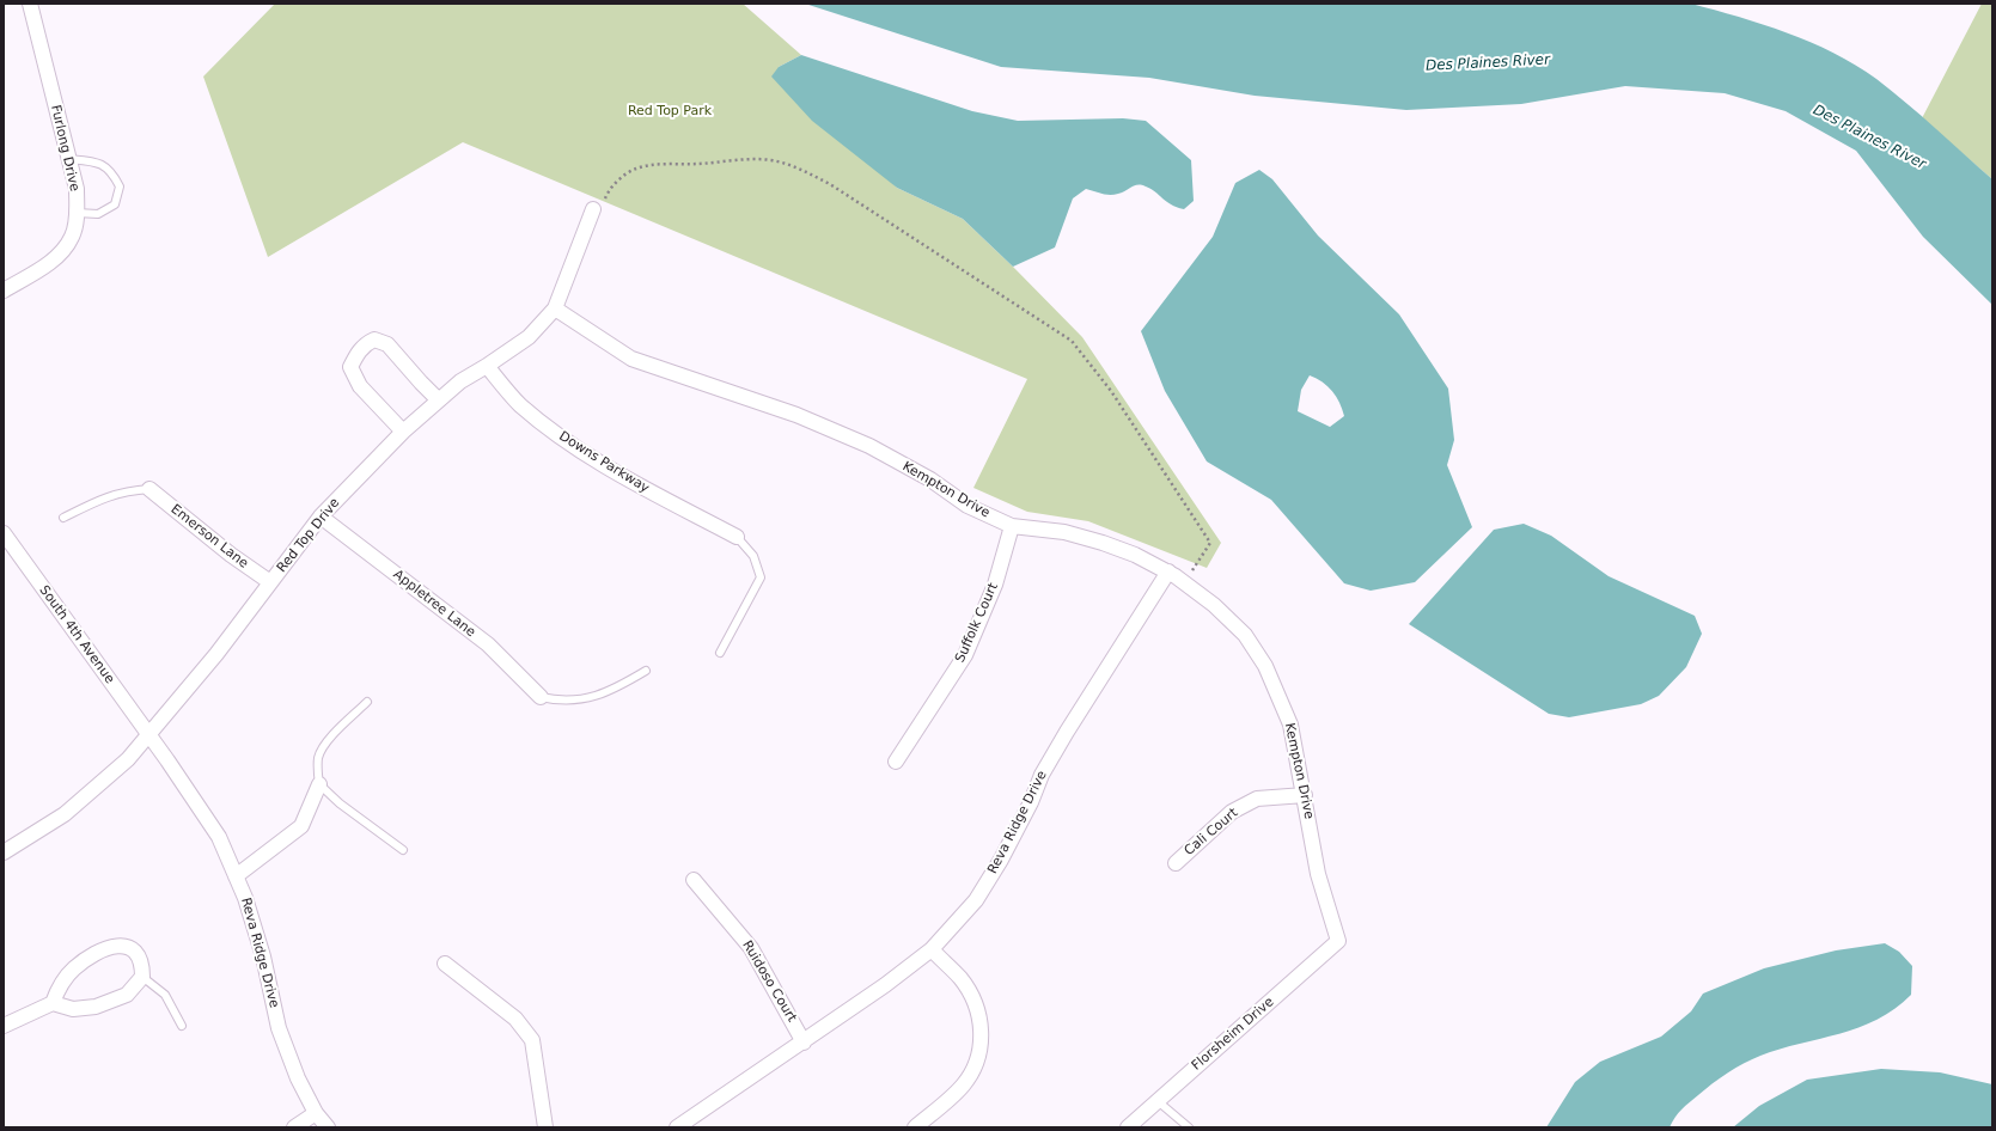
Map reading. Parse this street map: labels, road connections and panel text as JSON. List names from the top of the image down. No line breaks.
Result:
{"streets":{"street":["Furlong Drive","Downs Parkway","Kempton Drive","Red Top Drive","Emerson Lane","Appletree Lane","Suffolk Court","South 4th Avenue","Reva Ridge Drive","Cali Court","Ruidoso Court","Florsheim Drive"]},"crossings":[["Downs Parkway","Red Top Drive"],["Kempton Drive","Red Top Drive"],["Kempton Drive","Suffolk Court"],["Kempton Drive","Reva Ridge Drive"],["Kempton Drive","Cali Court"],["Kempton Drive","Florsheim Drive"],["Red Top Drive","Emerson Lane"],["Red Top Drive","Appletree Lane"],["Red Top Drive","South 4th Avenue"],["Red Top Drive","Reva Ridge Drive"],["South 4th Avenue","Reva Ridge Drive"],["Reva Ridge Drive","Ruidoso Court"]],"water":["Des Plaines River"],"parks":["Red Top Park"]}
